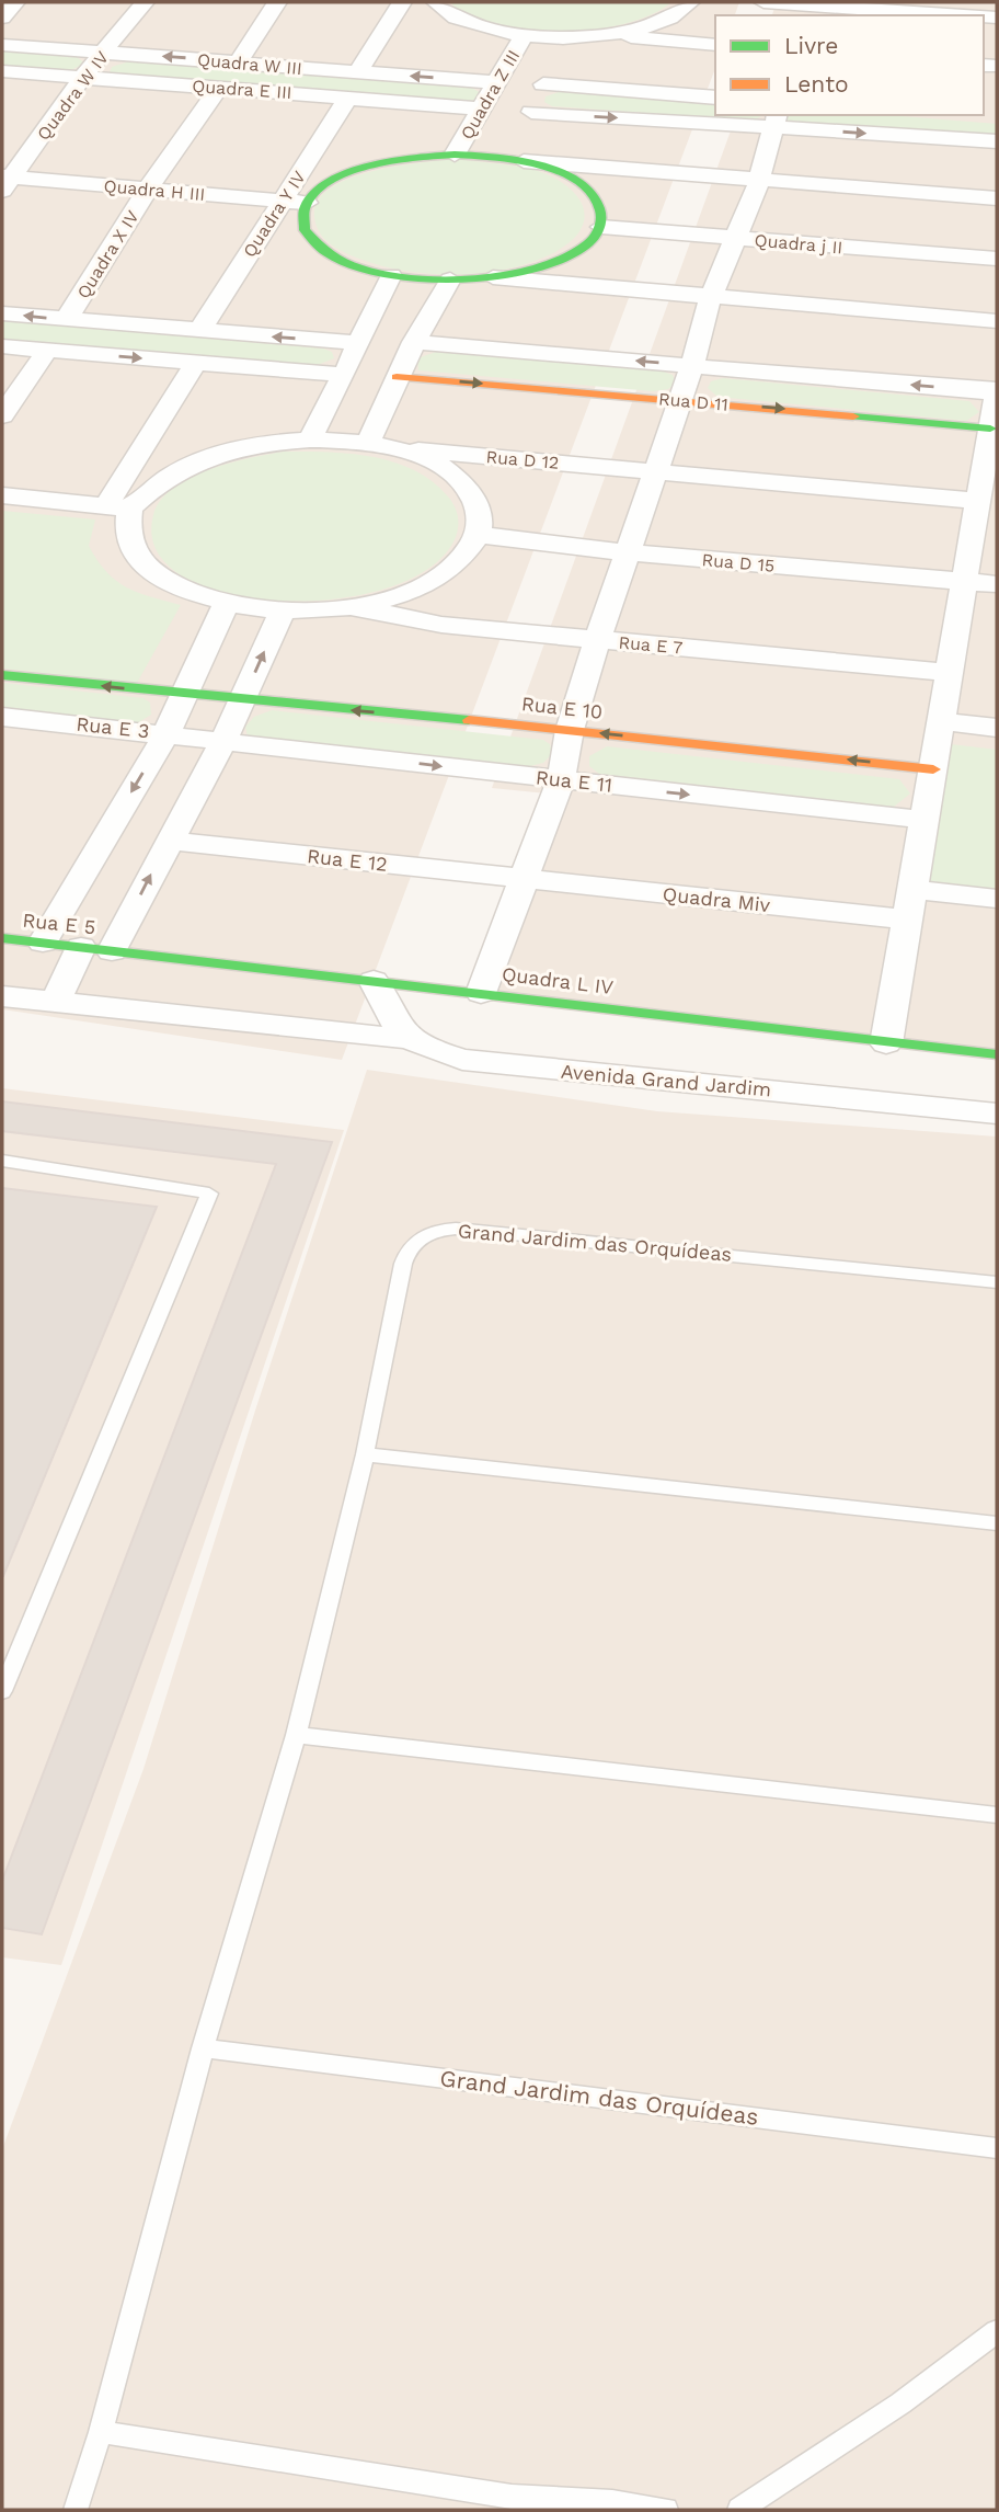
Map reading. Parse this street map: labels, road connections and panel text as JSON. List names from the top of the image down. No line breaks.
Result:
{"streets":{"street":["Quadra W III","Quadra E III","Quadra Z III","Quadra W IV","Quadra H III","Quadra Y IV","Quadra j II","Quadra X IV","Rua D 11","Rua D 12","Rua D 15","Rua E 7","Rua E 10","Rua E 3","Rua E 11","Rua E 12","Quadra Miv","Rua E 5","Quadra L IV","Avenida Grand Jardim"],"lane":["Grand Jardim das Orquídeas"]},"crossings":[["Quadra W III","Quadra Z III"],["Quadra W III","Quadra W IV"],["Quadra E III","Quadra Z III"],["Quadra E III","Quadra W IV"],["Quadra E III","Quadra Y IV"],["Quadra E III","Quadra X IV"],["Quadra W IV","Quadra H III"],["Quadra H III","Quadra Y IV"],["Quadra H III","Quadra X IV"],["Rua E 3","Rua E 11"],["Rua E 12","Quadra Miv"],["Rua E 5","Quadra L IV"]],"one_way":["Rua E 10","Rua E 11"],"legend":["Livre","Lento"]}
